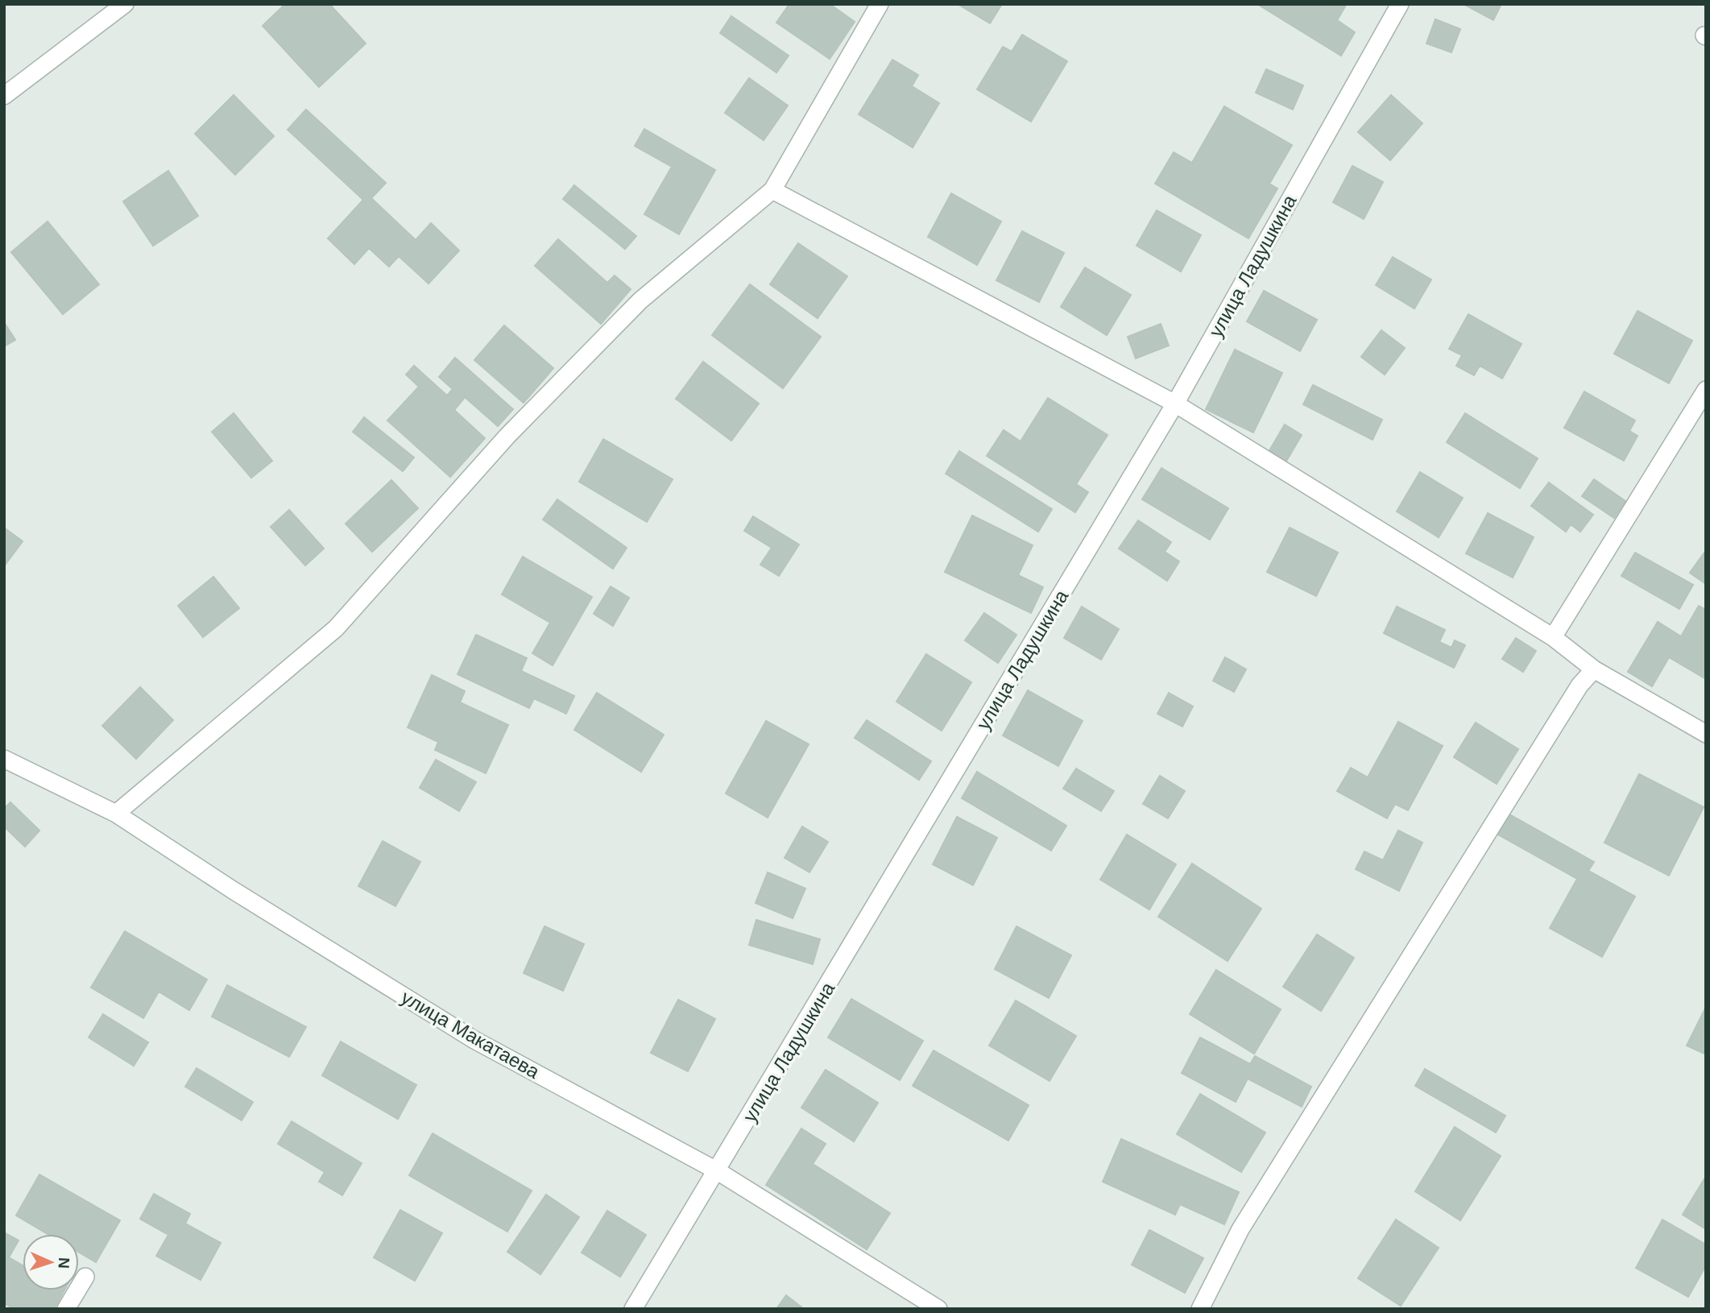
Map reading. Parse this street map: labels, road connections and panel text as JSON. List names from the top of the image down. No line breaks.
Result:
{"streets":{"street":["улица Ладушкина","улица Макатаева"]},"crossings":[["улица Ладушкина","улица Макатаева"]],"north":"right"}
